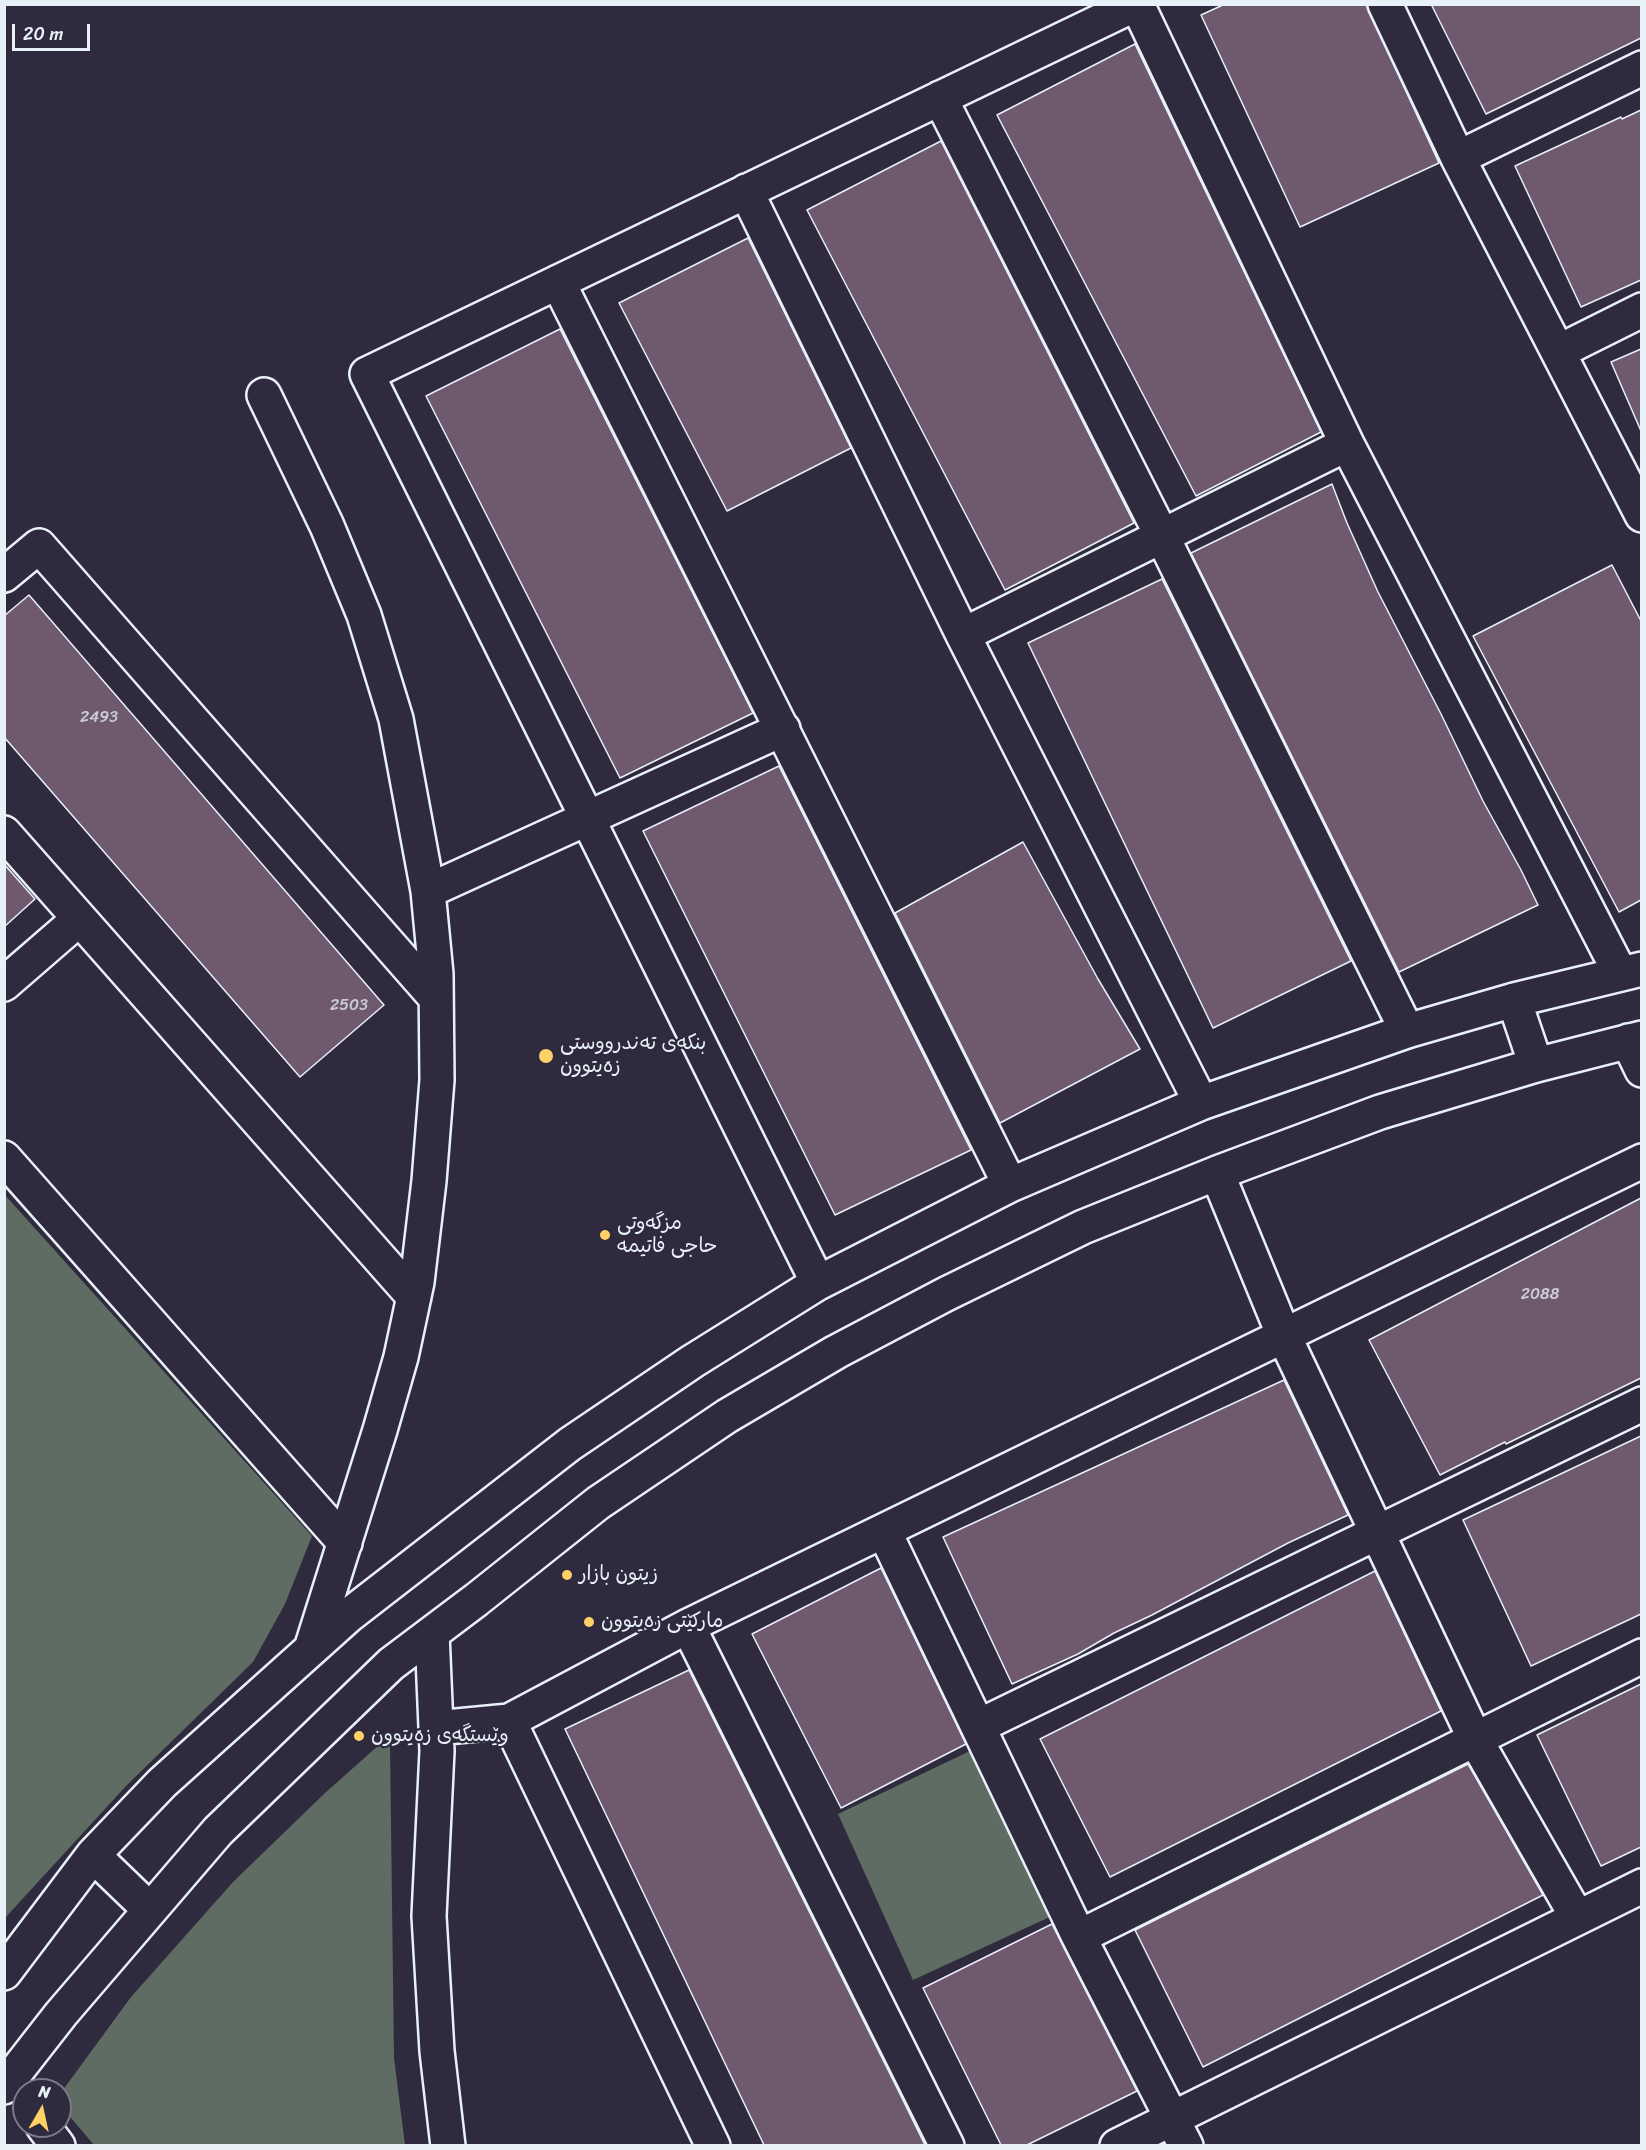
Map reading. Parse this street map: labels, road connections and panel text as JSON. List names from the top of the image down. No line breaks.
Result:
{"places":["بنکەی تەندرووستی زەیتوون","مزگەوتی حاجی فاتیمە","زيتون بازار","مارکێتی زەیتوون","وێستگەی زەیتوون"],"house_numbers":["2493","2503","2088"],"scale_bar":"20 m","north":"top"}
